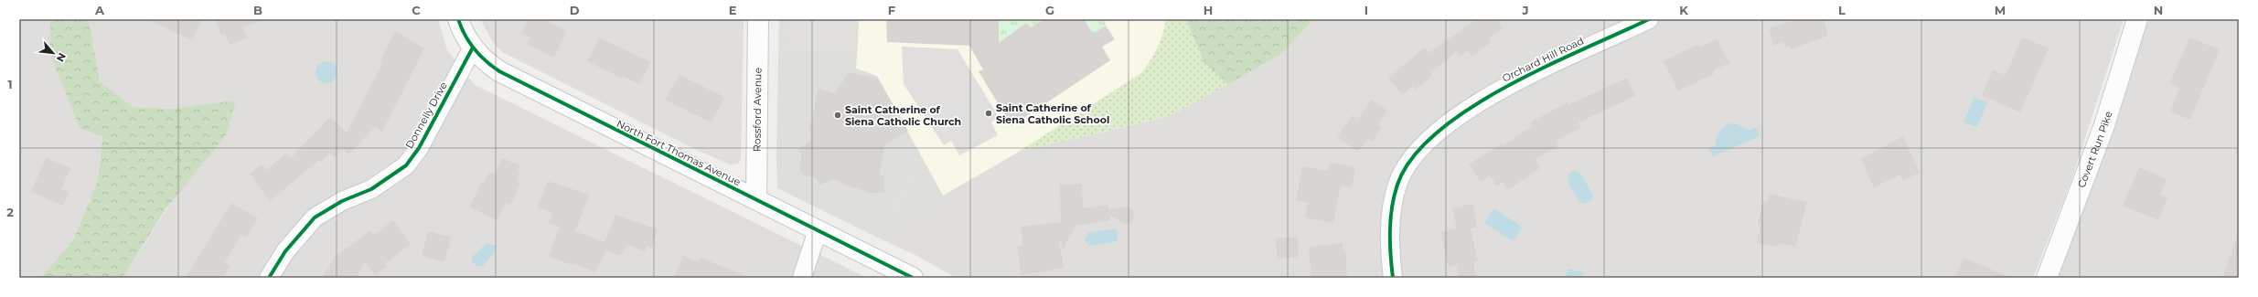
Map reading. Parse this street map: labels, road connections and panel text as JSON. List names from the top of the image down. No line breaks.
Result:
{"streets":{"street":["Orchard Hill Road","Rossford Avenue","Donnelly Drive","Covert Run Pike","North Fort Thomas Avenue"]},"crossings":[["Rossford Avenue","North Fort Thomas Avenue"],["Donnelly Drive","North Fort Thomas Avenue"]],"places":["Saint Catherine of Siena Catholic School","Saint Catherine of Siena Catholic Church"],"north":"bottom right","grid":{"columns":["A","B","C","D","E","F","G","H","I","J","K","L","M","N"],"rows":["1","2"]}}
